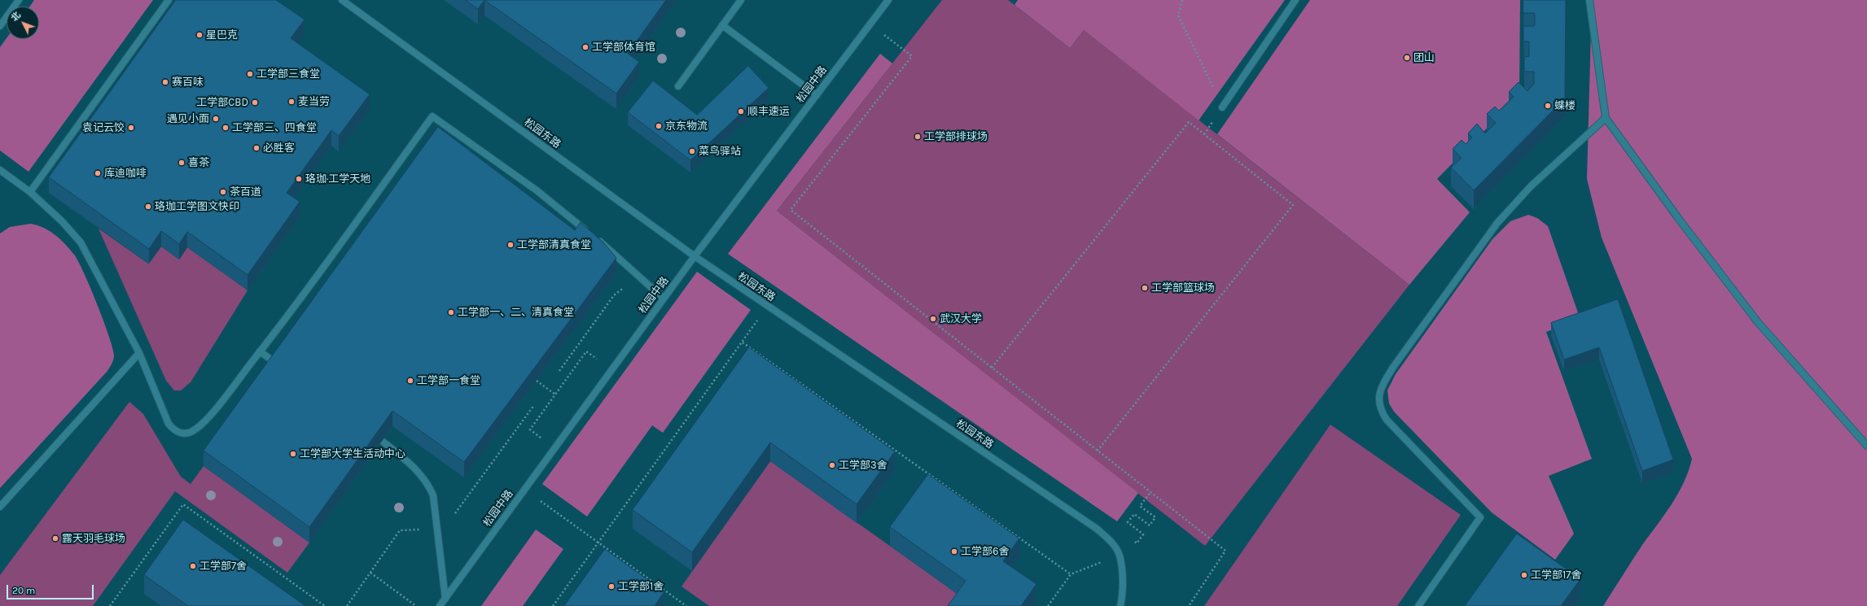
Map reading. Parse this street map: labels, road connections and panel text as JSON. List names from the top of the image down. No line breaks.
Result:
{"streets":{"street":["松园中路","松园东路"]},"crossings":[["松园中路","松园东路"]],"places":["星巴克","工学部体育馆","团山","工学部三食堂","赛百味","麦当劳","工学部CBD","蝶楼","顺丰速运","遇见小面","京东物流","袁记云饺","工学部三、四食堂","工学部排球场","必胜客","菜鸟驿站","喜茶","库迪咖啡","珞珈·工学天地","茶百道","珞珈工学图文快印","工学部清真食堂","工学部篮球场","工学部一、二、清真食堂","武汉大学","工学部一食堂","工学部大学生活动中心","工学部3舍","露天羽毛球场","工学部6舍","工学部7舍","工学部17舍","工学部1舍"],"scale_bar":"20 m","north":"top left"}
